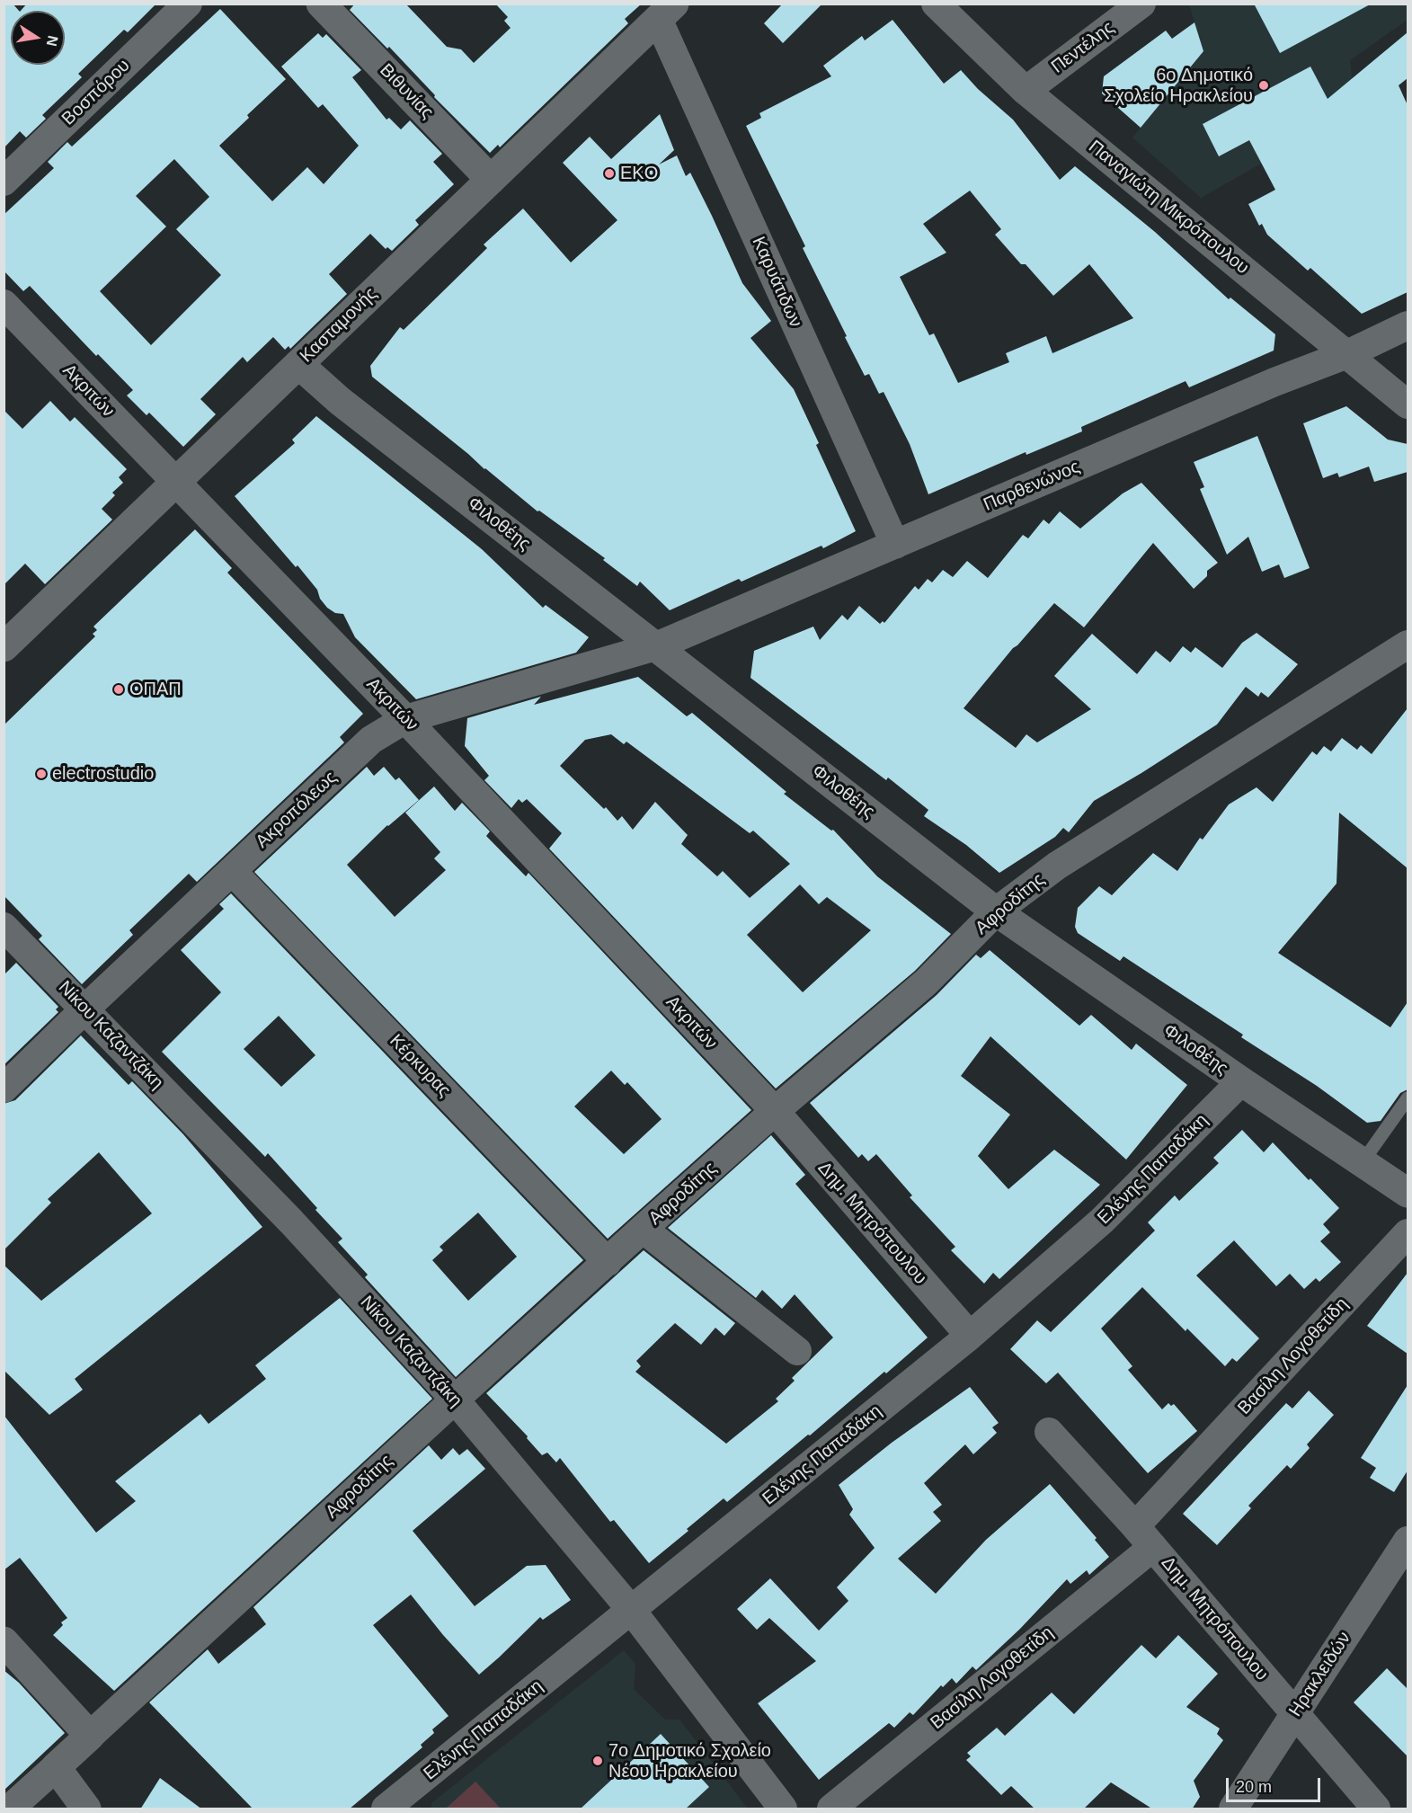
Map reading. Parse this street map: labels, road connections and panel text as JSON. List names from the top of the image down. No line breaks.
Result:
{"streets":{"street":["Πεντέλης","Βιθυνίας","Βοσπόρου","Παναγιώτη Μικρόπουλου","Καρυάτιδων","Κασταμονής","Ακριτών","Παρθενώνος","Φιλοθέης","Ακροπόλεως","Αφροδίτης","Νίκου Καζαντζάκη","Κέρκυρας","Ελένης Παπαδάκη","Δημ. Μητρόπουλου","Βασίλη Λογοθετίδη","Ηρακλειδών"]},"crossings":[["Πεντέλης","Παναγιώτη Μικρόπουλου"],["Βιθυνίας","Κασταμονής"],["Παναγιώτη Μικρόπουλου","Παρθενώνος"],["Καρυάτιδων","Κασταμονής"],["Καρυάτιδων","Παρθενώνος"],["Κασταμονής","Ακριτών"],["Κασταμονής","Φιλοθέης"],["Ακριτών","Ακροπόλεως"],["Ακριτών","Αφροδίτης"],["Ακριτών","Δημ. Μητρόπουλου"],["Παρθενώνος","Φιλοθέης"],["Παρθενώνος","Ακροπόλεως"],["Φιλοθέης","Ακροπόλεως"],["Φιλοθέης","Αφροδίτης"],["Φιλοθέης","Ελένης Παπαδάκη"],["Ακροπόλεως","Νίκου Καζαντζάκη"],["Ακροπόλεως","Κέρκυρας"],["Αφροδίτης","Νίκου Καζαντζάκη"],["Αφροδίτης","Κέρκυρας"],["Αφροδίτης","Δημ. Μητρόπουλου"],["Νίκου Καζαντζάκη","Ελένης Παπαδάκη"],["Ελένης Παπαδάκη","Δημ. Μητρόπουλου"],["Δημ. Μητρόπουλου","Βασίλη Λογοθετίδη"],["Δημ. Μητρόπουλου","Ηρακλειδών"]],"places":["6ο Δημοτικό Σχολείο Ηρακλείου","EKO","ΟΠΑΠ","electrostudio","7ο Δημοτικό Σχολείο Νέου Ηρακλείου"],"scale_bar":"20 m","north":"right"}
